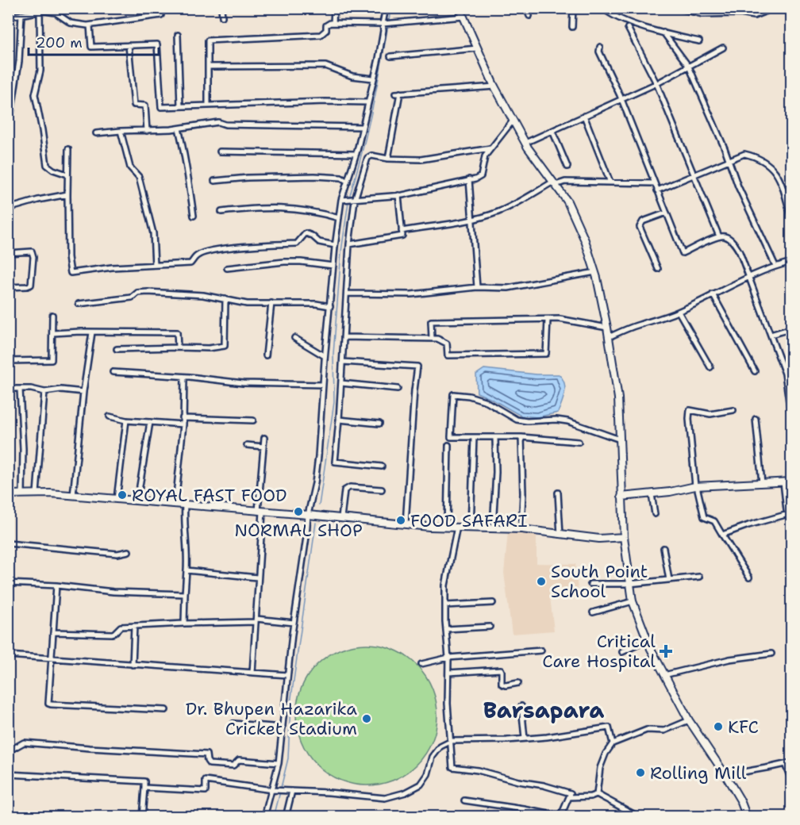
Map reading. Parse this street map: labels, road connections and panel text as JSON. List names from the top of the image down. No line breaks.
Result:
{"districts":["Barsapara"],"places":{"other":["ROYAL FAST FOOD","NORMAL SHOP","FOOD SAFARI","South Point School","Dr. Bhupen Hazarika Cricket Stadium","KFC","Rolling Mill"],"health":["Critical Care Hospital"]},"scale_bar":"200 m"}
